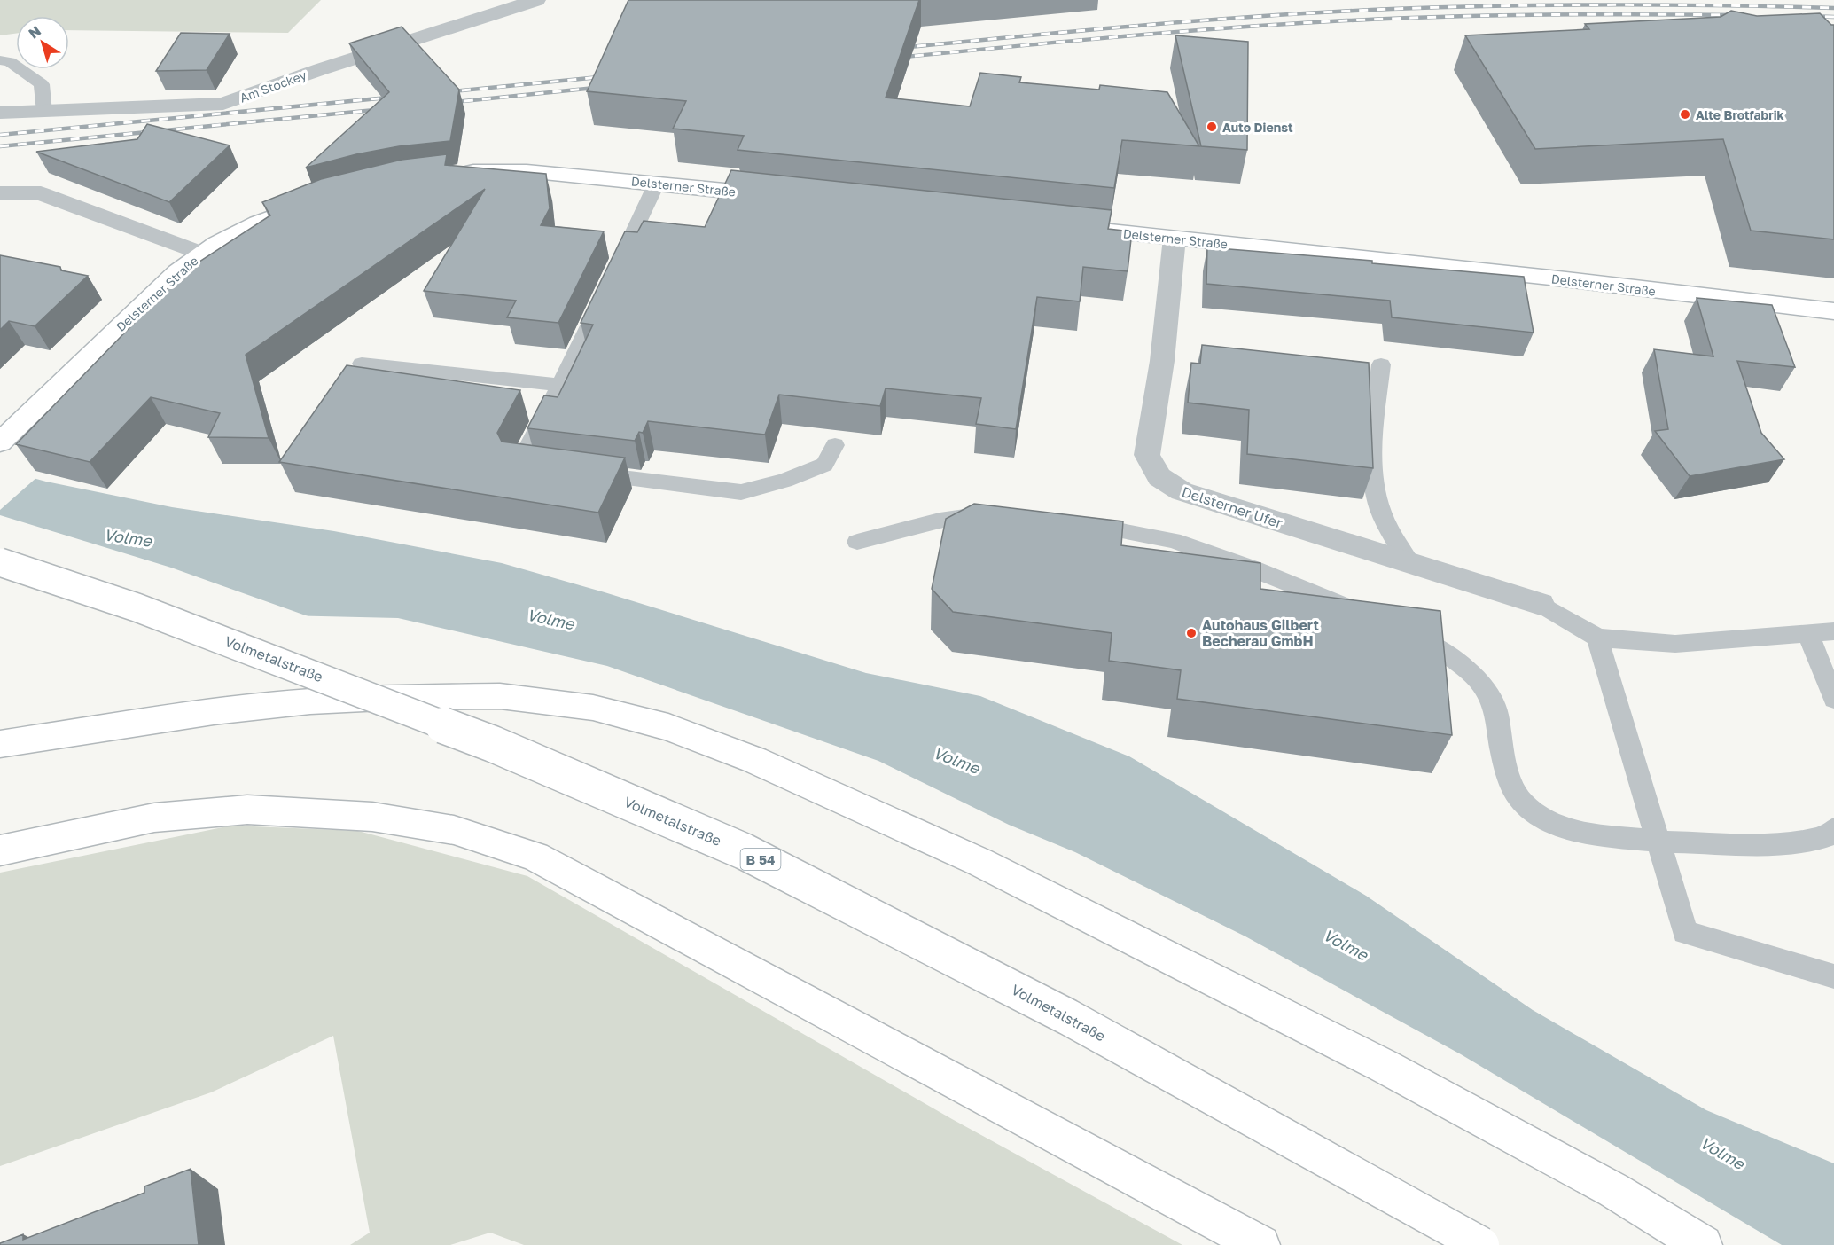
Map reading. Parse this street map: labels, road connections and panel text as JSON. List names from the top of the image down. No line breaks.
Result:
{"streets":{"main road":["Delsterner Straße","Volmetalstraße","B 54"],"street":["Am Stockey","Delsterner Ufer"]},"crossings":[["Delsterner Straße","Delsterner Ufer"]],"water":["Volme"],"places":["Alte Brotfabrik","Auto Dienst","Autohaus Gilbert Becherau GmbH"],"north":"top left"}
